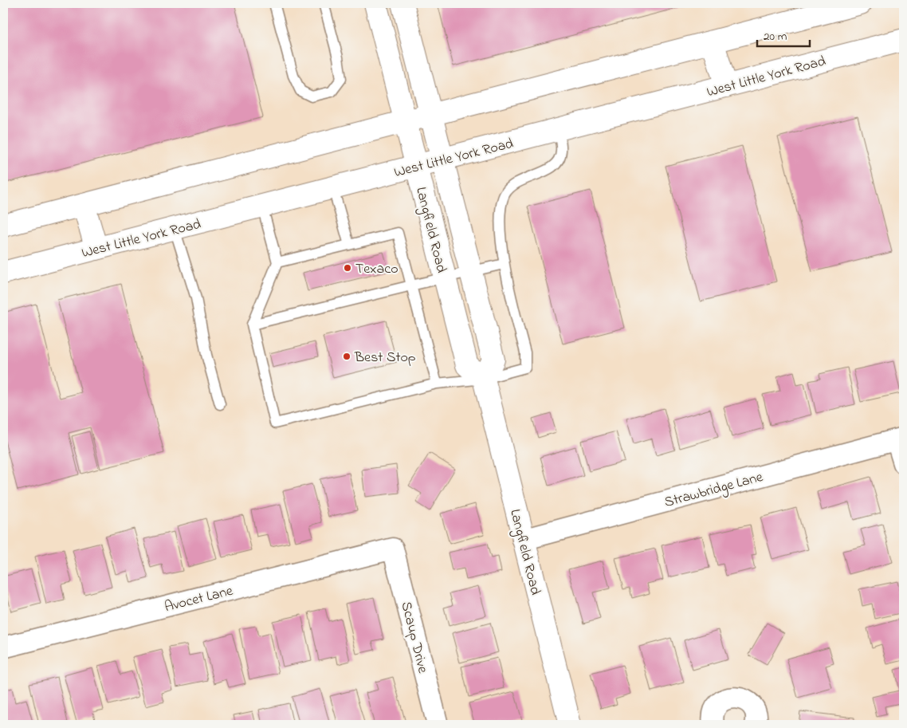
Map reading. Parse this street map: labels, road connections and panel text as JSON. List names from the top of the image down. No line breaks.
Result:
{"streets":{"main road":["West Little York Road","Langfield Road"],"street":["Strawbridge Lane","Avocet Lane","Scaup Drive"]},"crossings":[["West Little York Road","Langfield Road"],["Langfield Road","Strawbridge Lane"],["Avocet Lane","Scaup Drive"]],"places":["Texaco","Best Stop"],"scale_bar":"20 m"}
